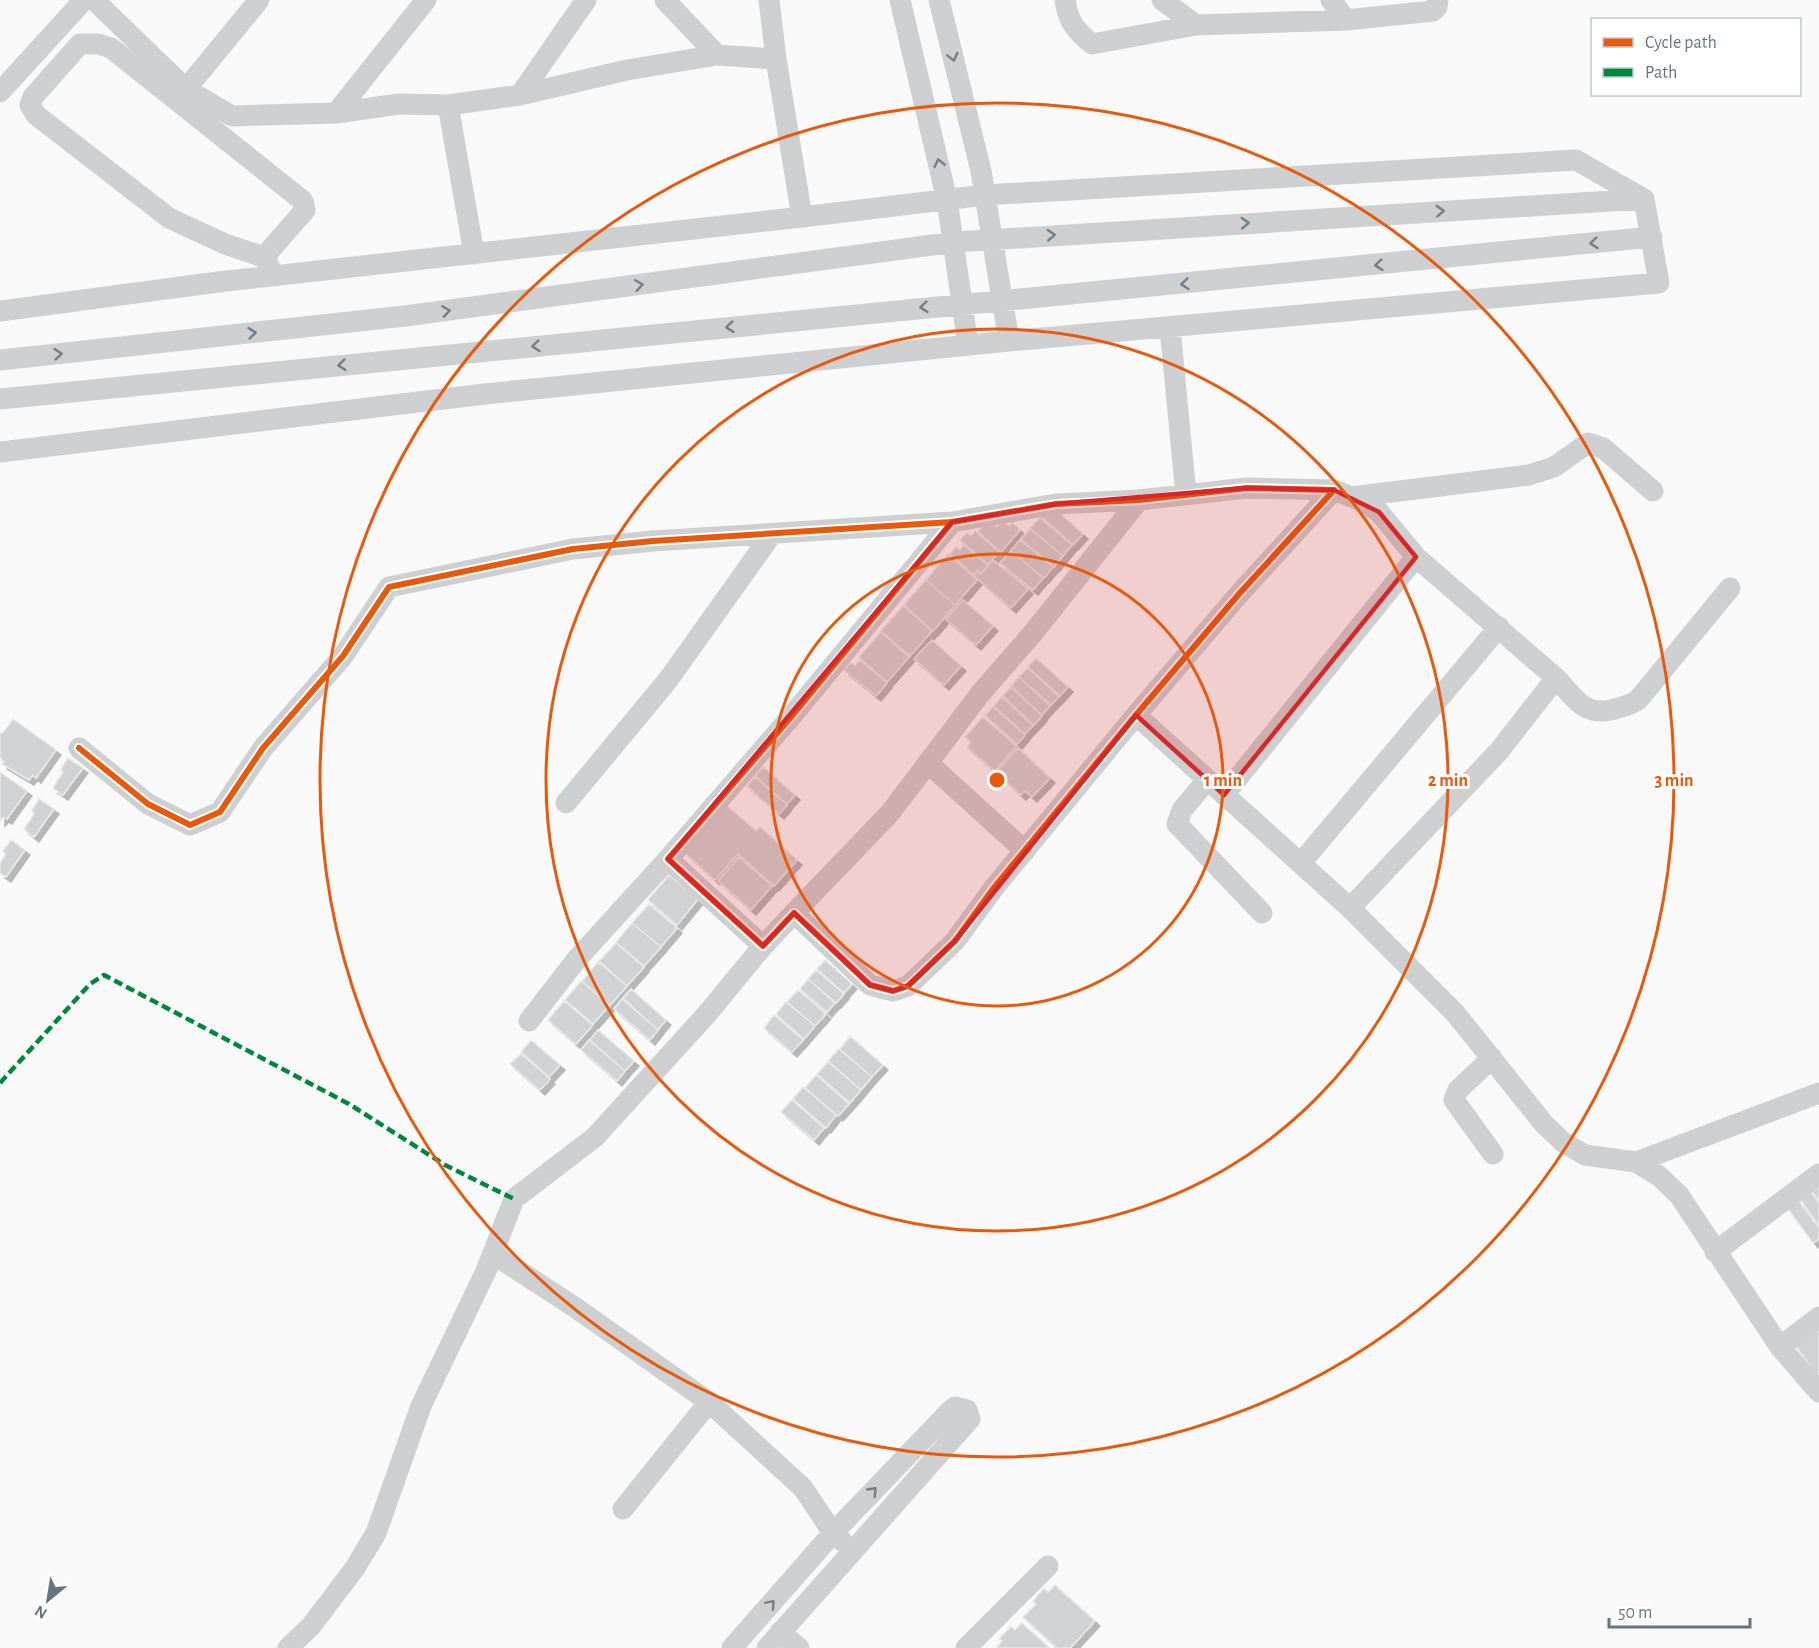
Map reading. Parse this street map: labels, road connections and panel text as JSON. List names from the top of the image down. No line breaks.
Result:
{"legend":["Cycle path","Path"],"scale_bar":"50 m","north":"bottom left","rings":["1 min","2 min","3 min"]}
